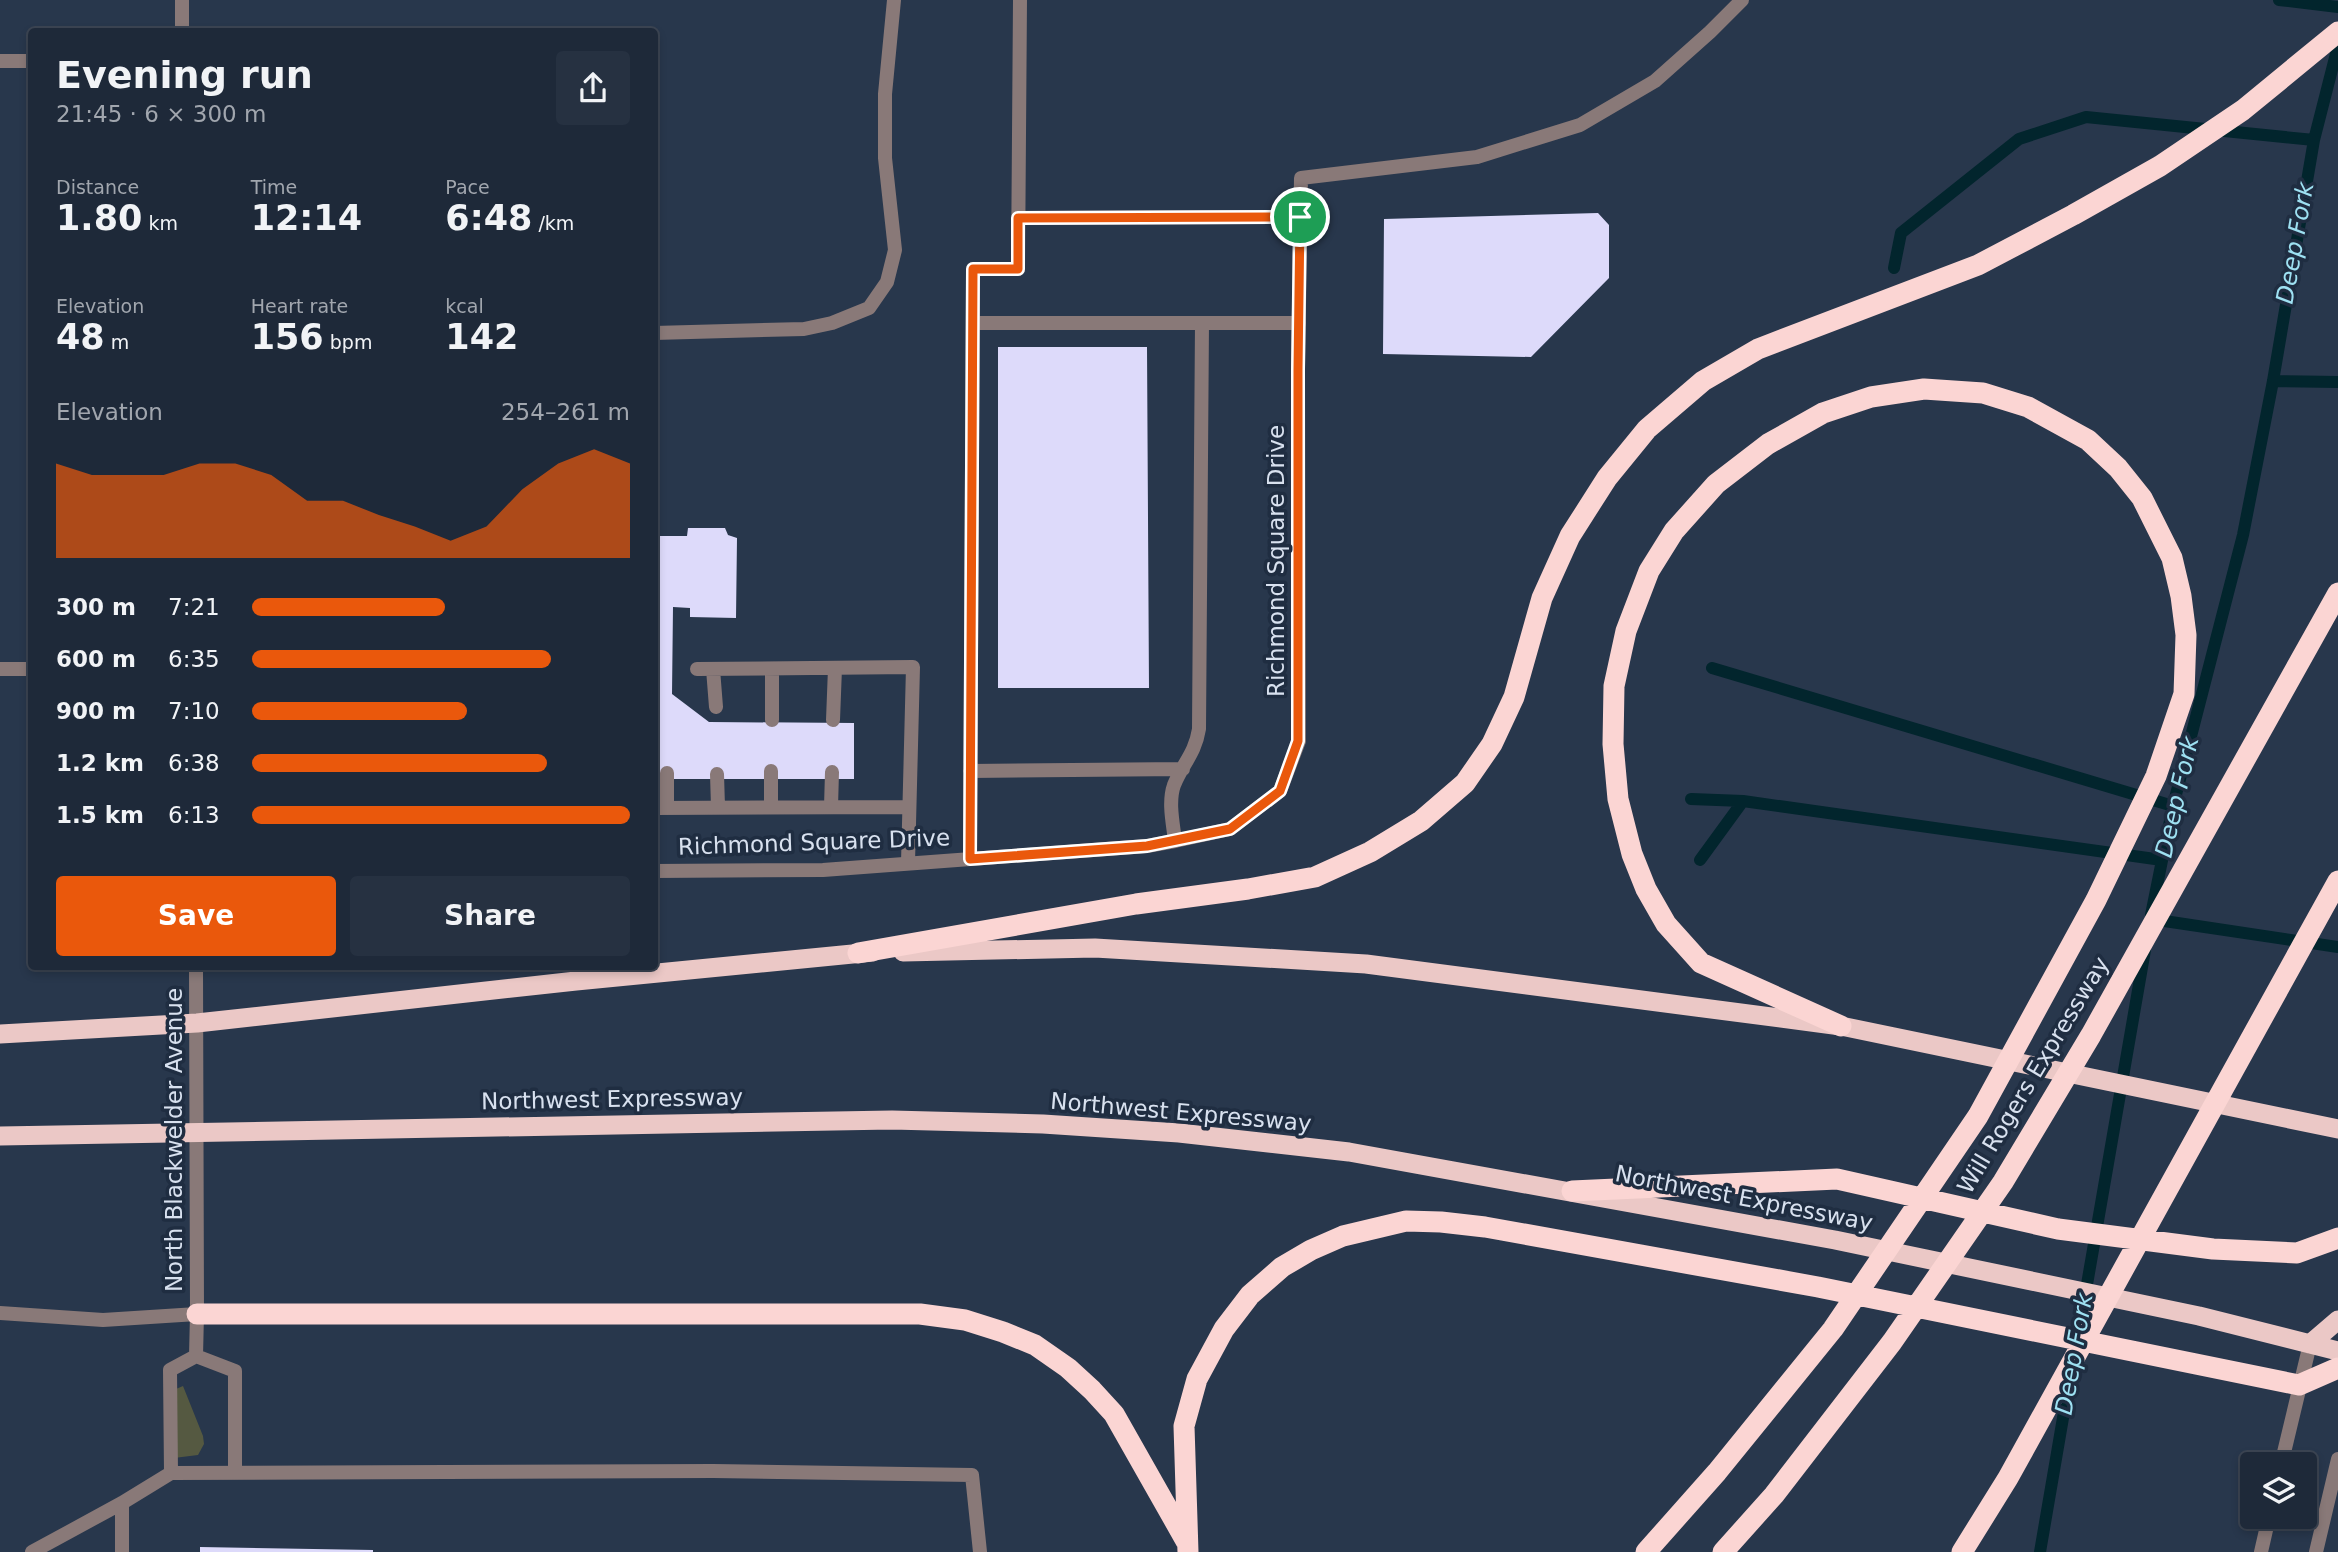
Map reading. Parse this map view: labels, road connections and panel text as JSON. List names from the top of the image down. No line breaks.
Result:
{"streets":{"highway":["Will Rogers Expressway","Northwest Expressway"],"street":["Richmond Square Drive","North Blackwelder Avenue"]},"crossings":[["Northwest Expressway","North Blackwelder Avenue"]],"water":["Deep Fork"],"page":{"heading":["Evening run","21:45 · 6 × 300 m"],"stats":[["Distance","1.80 km"],["Time","12:14"],["Pace","6:48 /km"],["Elevation","48 m"],["Heart rate","156 bpm"],["kcal","142"]],"chart":["Elevation","254–261 m"],"list":[{"name":"300 m","note":"7:21"},{"name":"600 m","note":"6:35"},{"name":"900 m","note":"7:10"},{"name":"1.2 km","note":"6:38"},{"name":"1.5 km","note":"6:13"}],"buttons":["Save","Share"]}}
